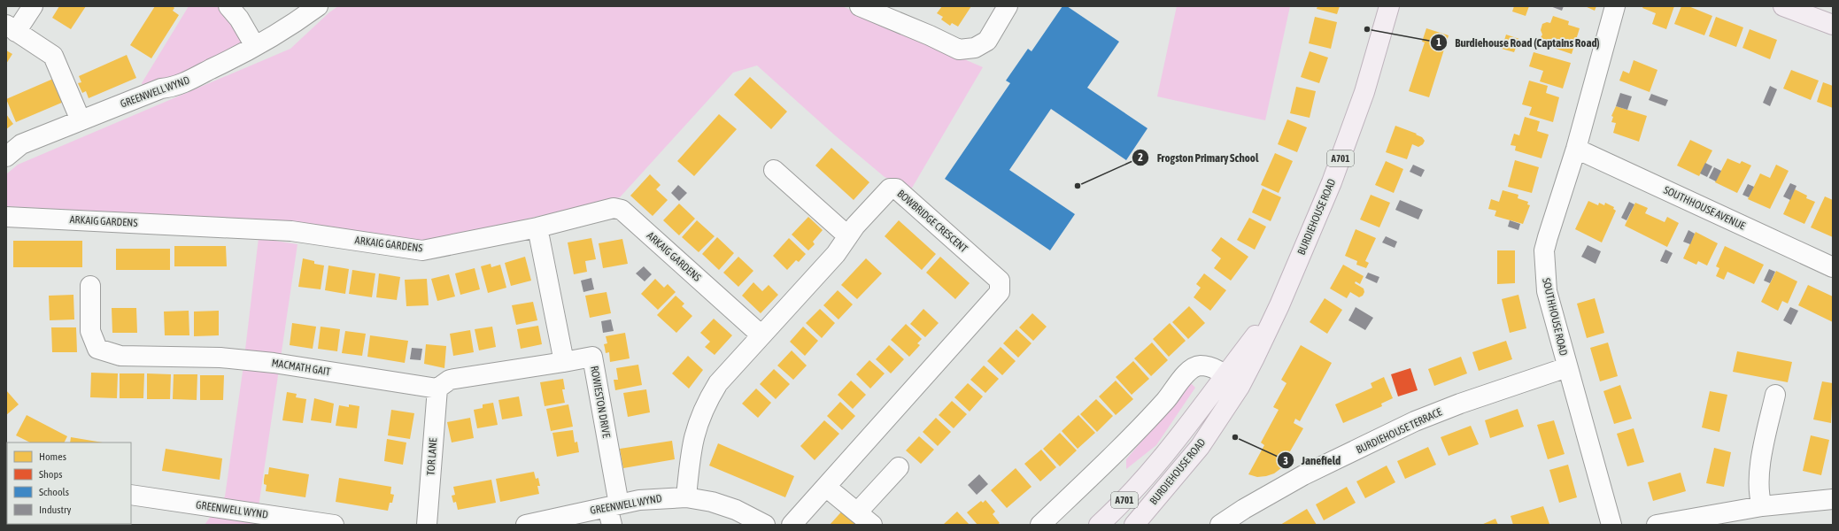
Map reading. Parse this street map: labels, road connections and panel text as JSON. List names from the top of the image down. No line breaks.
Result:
{"streets":{"main road":["A701","BURDIEHOUSE ROAD"],"street":["GREENWELL WYND","SOUTHHOUSE AVENUE","ARKAIG GARDENS","BOWBRIDGE CRESCENT","SOUTHHOUSE ROAD","MACMATH GAIT","ROWIESTON DRIVE","BURDIEHOUSE TERRACE","TOR LANE"]},"crossings":[["GREENWELL WYND","BOWBRIDGE CRESCENT"],["GREENWELL WYND","ROWIESTON DRIVE"],["SOUTHHOUSE AVENUE","SOUTHHOUSE ROAD"],["ARKAIG GARDENS","BOWBRIDGE CRESCENT"],["SOUTHHOUSE ROAD","BURDIEHOUSE TERRACE"],["MACMATH GAIT","TOR LANE"]],"places":["Burdiehouse Road (Captains Road)","Frogston Primary School","Janefield"],"legend":["Homes","Shops","Schools","Industry"]}
